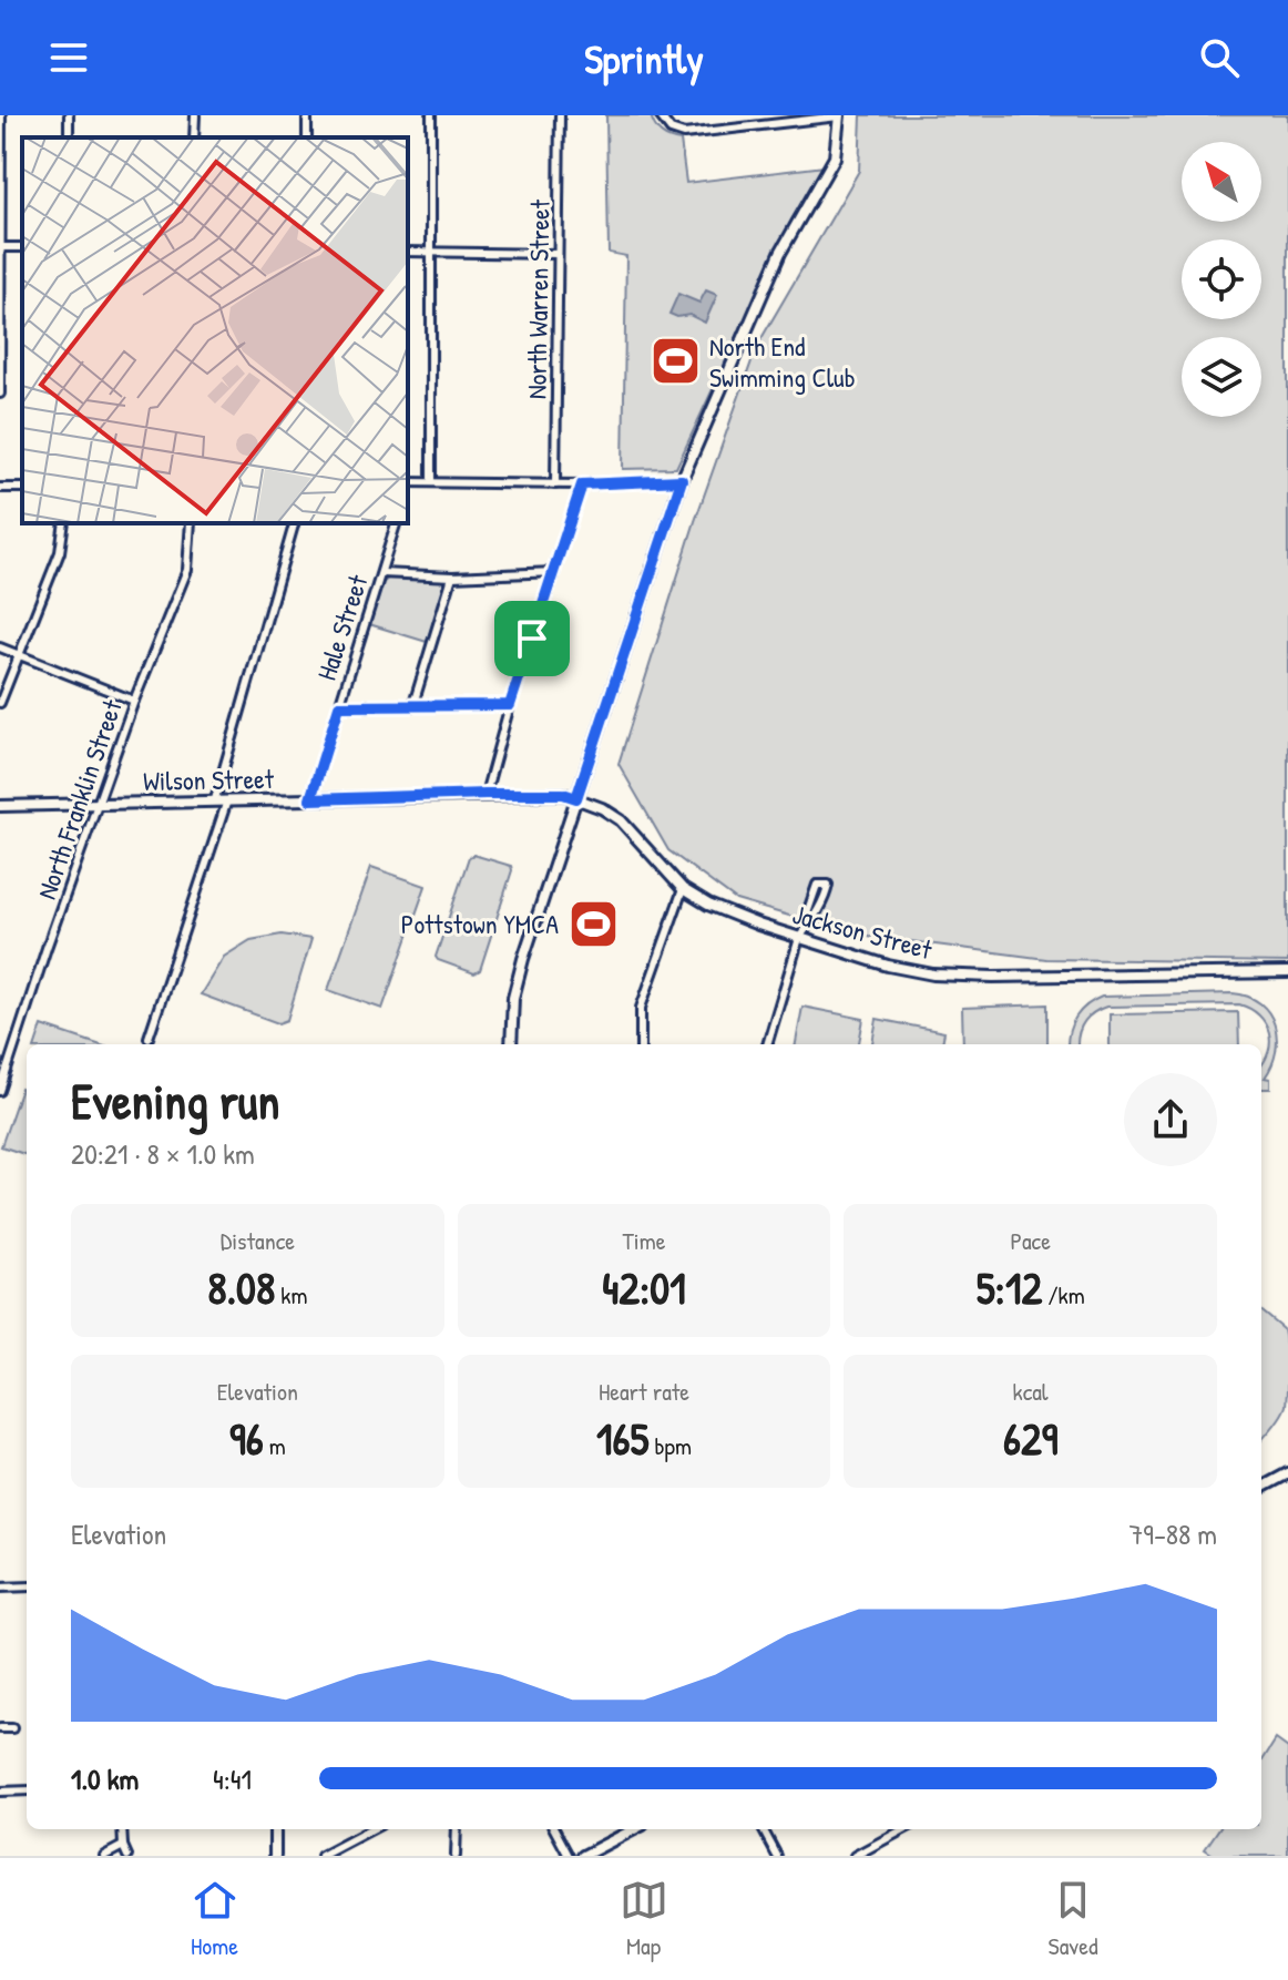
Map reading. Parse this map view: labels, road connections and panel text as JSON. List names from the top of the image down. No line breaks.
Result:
{"streets":{"street":["North Warren Street","Hale Street","Wilson Street","North Franklin Street","Jackson Street"]},"crossings":[["Hale Street","Wilson Street"],["Wilson Street","North Franklin Street"],["Wilson Street","Jackson Street"]],"places":{"sports":["North End Swimming Club","Pottstown YMCA"]},"north":"top left","page":{"header":"Sprintly","heading":["Evening run","20:21 · 8 × 1.0 km"],"stats":[["Distance","8.08 km"],["Time","42:01"],["Pace","5:12 /km"],["Elevation","96 m"],["Heart rate","165 bpm"],["kcal","629"]],"chart":["Elevation","79–88 m"],"list":[{"name":"1.0 km","note":"4:41"}],"tabs":["Home","Map","Saved"]}}
